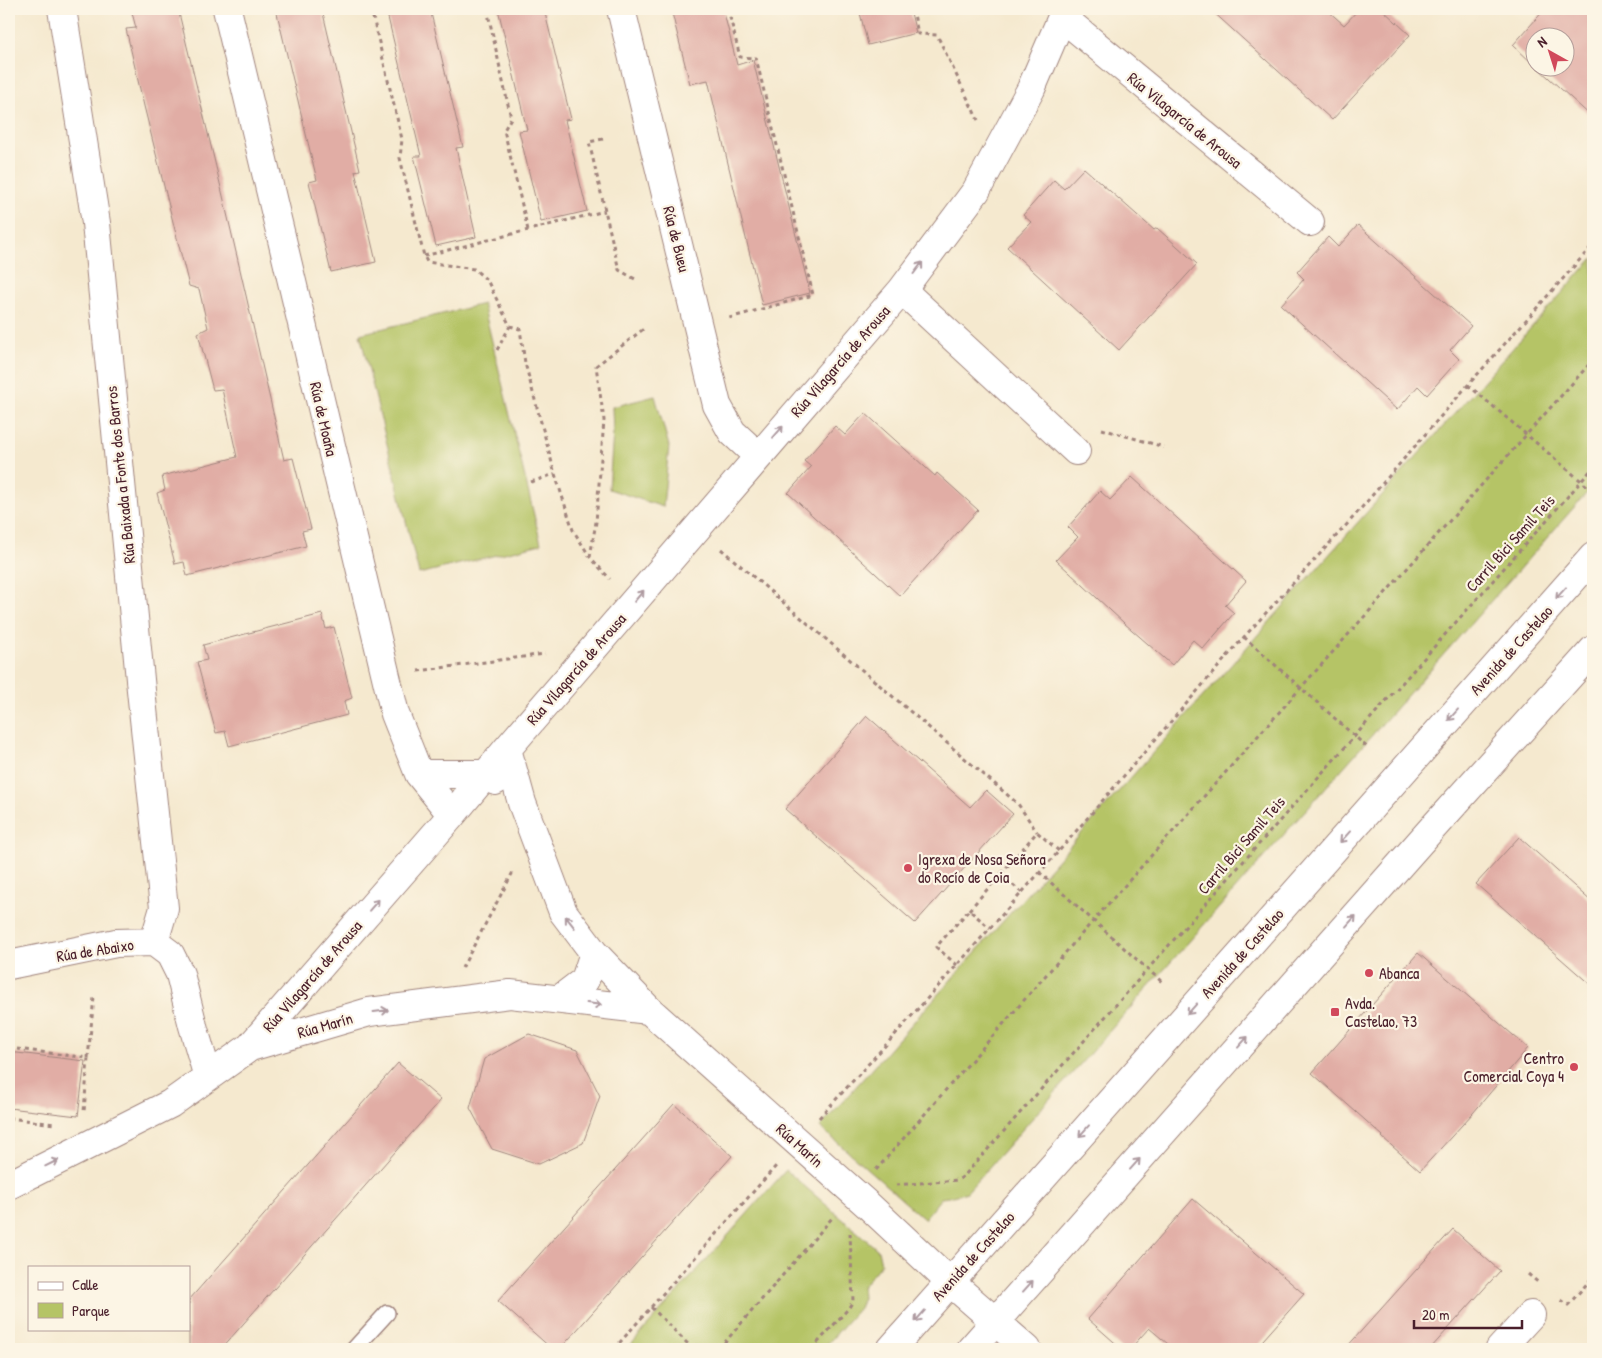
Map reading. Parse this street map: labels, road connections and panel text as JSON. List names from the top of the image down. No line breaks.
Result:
{"streets":{"street":["Rúa Vilagarcía de Arousa","Rúa de Bueu","Rúa de Moaña","Rúa Baixada a Fonte dos Barros","Avenida de Castelao","Rúa de Abaixo","Rúa Marín"],"path":["Carril Bici Samil Teis"]},"crossings":[["Rúa Vilagarcía de Arousa","Rúa de Bueu"],["Rúa Vilagarcía de Arousa","Rúa de Moaña"],["Rúa Vilagarcía de Arousa","Rúa Marín"],["Rúa Baixada a Fonte dos Barros","Rúa de Abaixo"],["Avenida de Castelao","Rúa Marín"],["Rúa de Abaixo","Rúa Marín"]],"one_way":["Rúa Vilagarcía de Arousa"],"places":{"other":["Igrexa de Nosa Señora do Rocío de Coia","Abanca","Centro Comercial Coya 4"],"transit":["Avda. Castelao, 73"]},"legend":["Calle","Parque"],"scale_bar":"20 m","north":"top left"}
